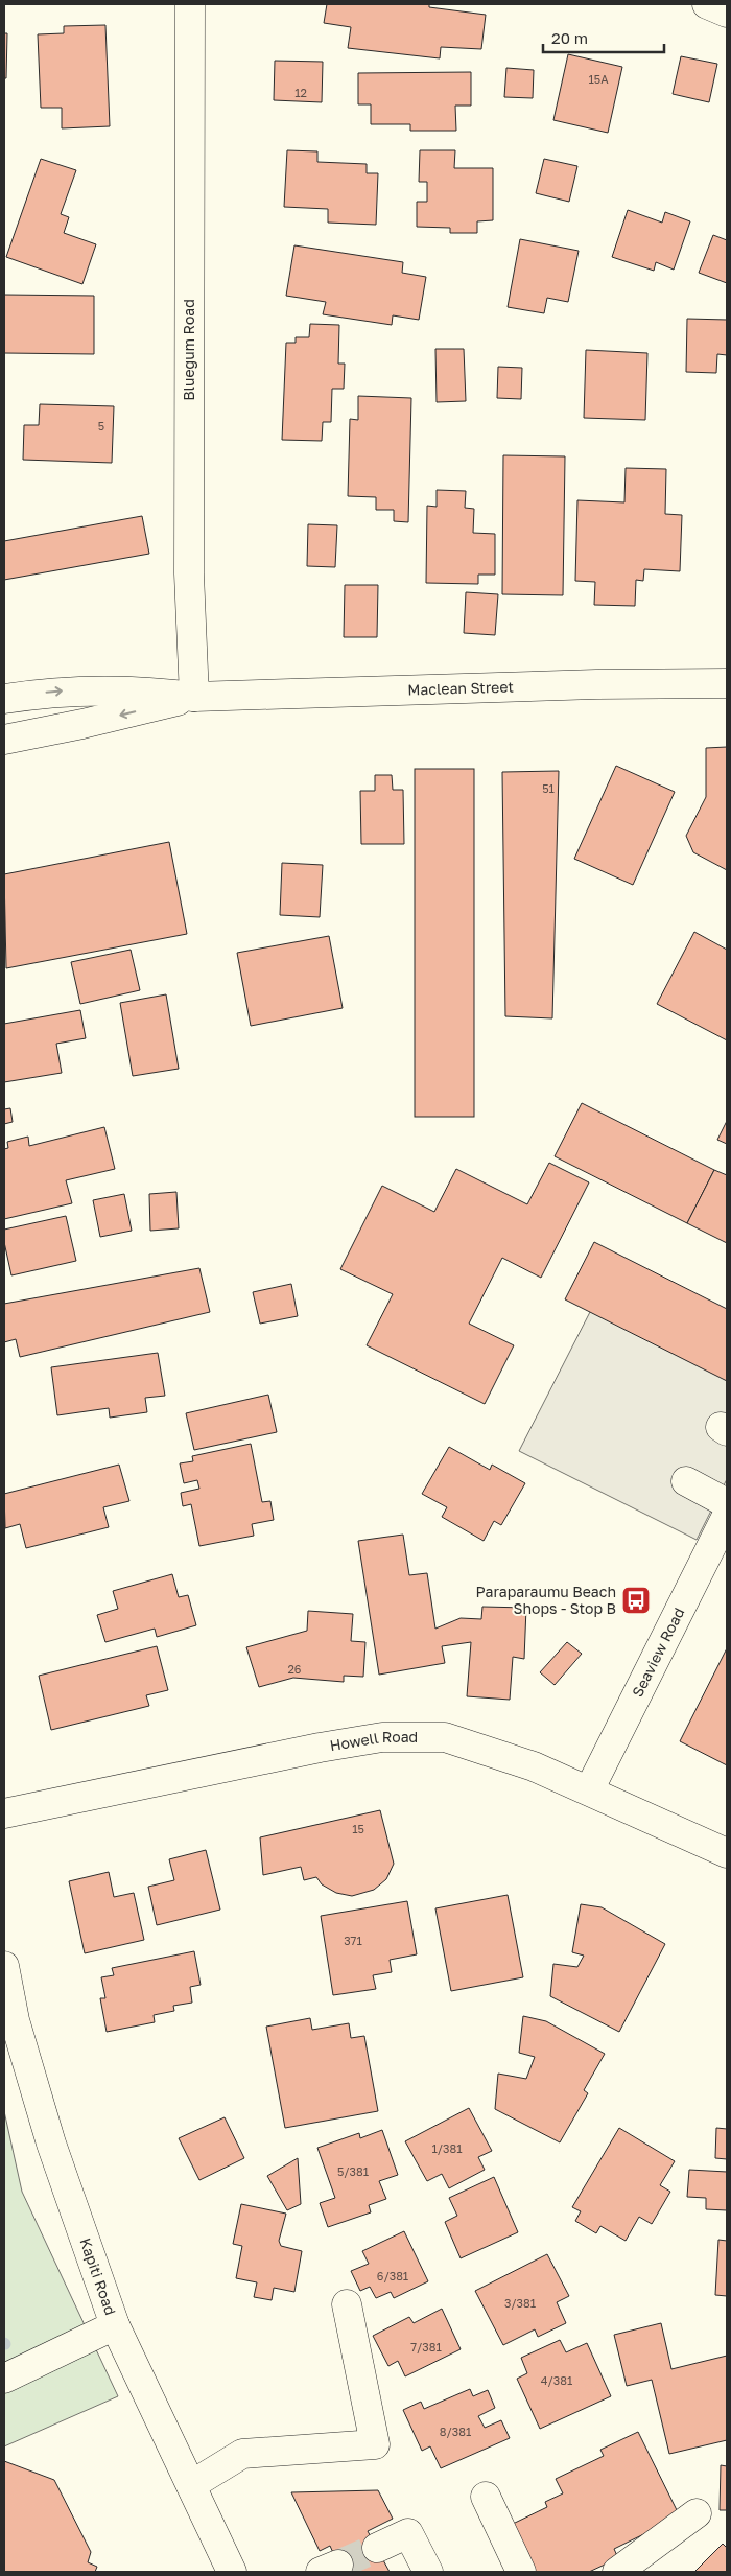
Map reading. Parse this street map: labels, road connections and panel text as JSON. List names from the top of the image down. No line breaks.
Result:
{"streets":{"street":["Bluegum Road","Maclean Street","Seaview Road","Howell Road","Kapiti Road"]},"crossings":[["Bluegum Road","Maclean Street"],["Seaview Road","Howell Road"]],"places":{"bus stop":["Paraparaumu Beach Shops - Stop B"]},"house_numbers":["15A","12","5","51","26","15","371","1/381","5/381","6/381","3/381","7/381","4/381","8/381"],"scale_bar":"20 m"}
